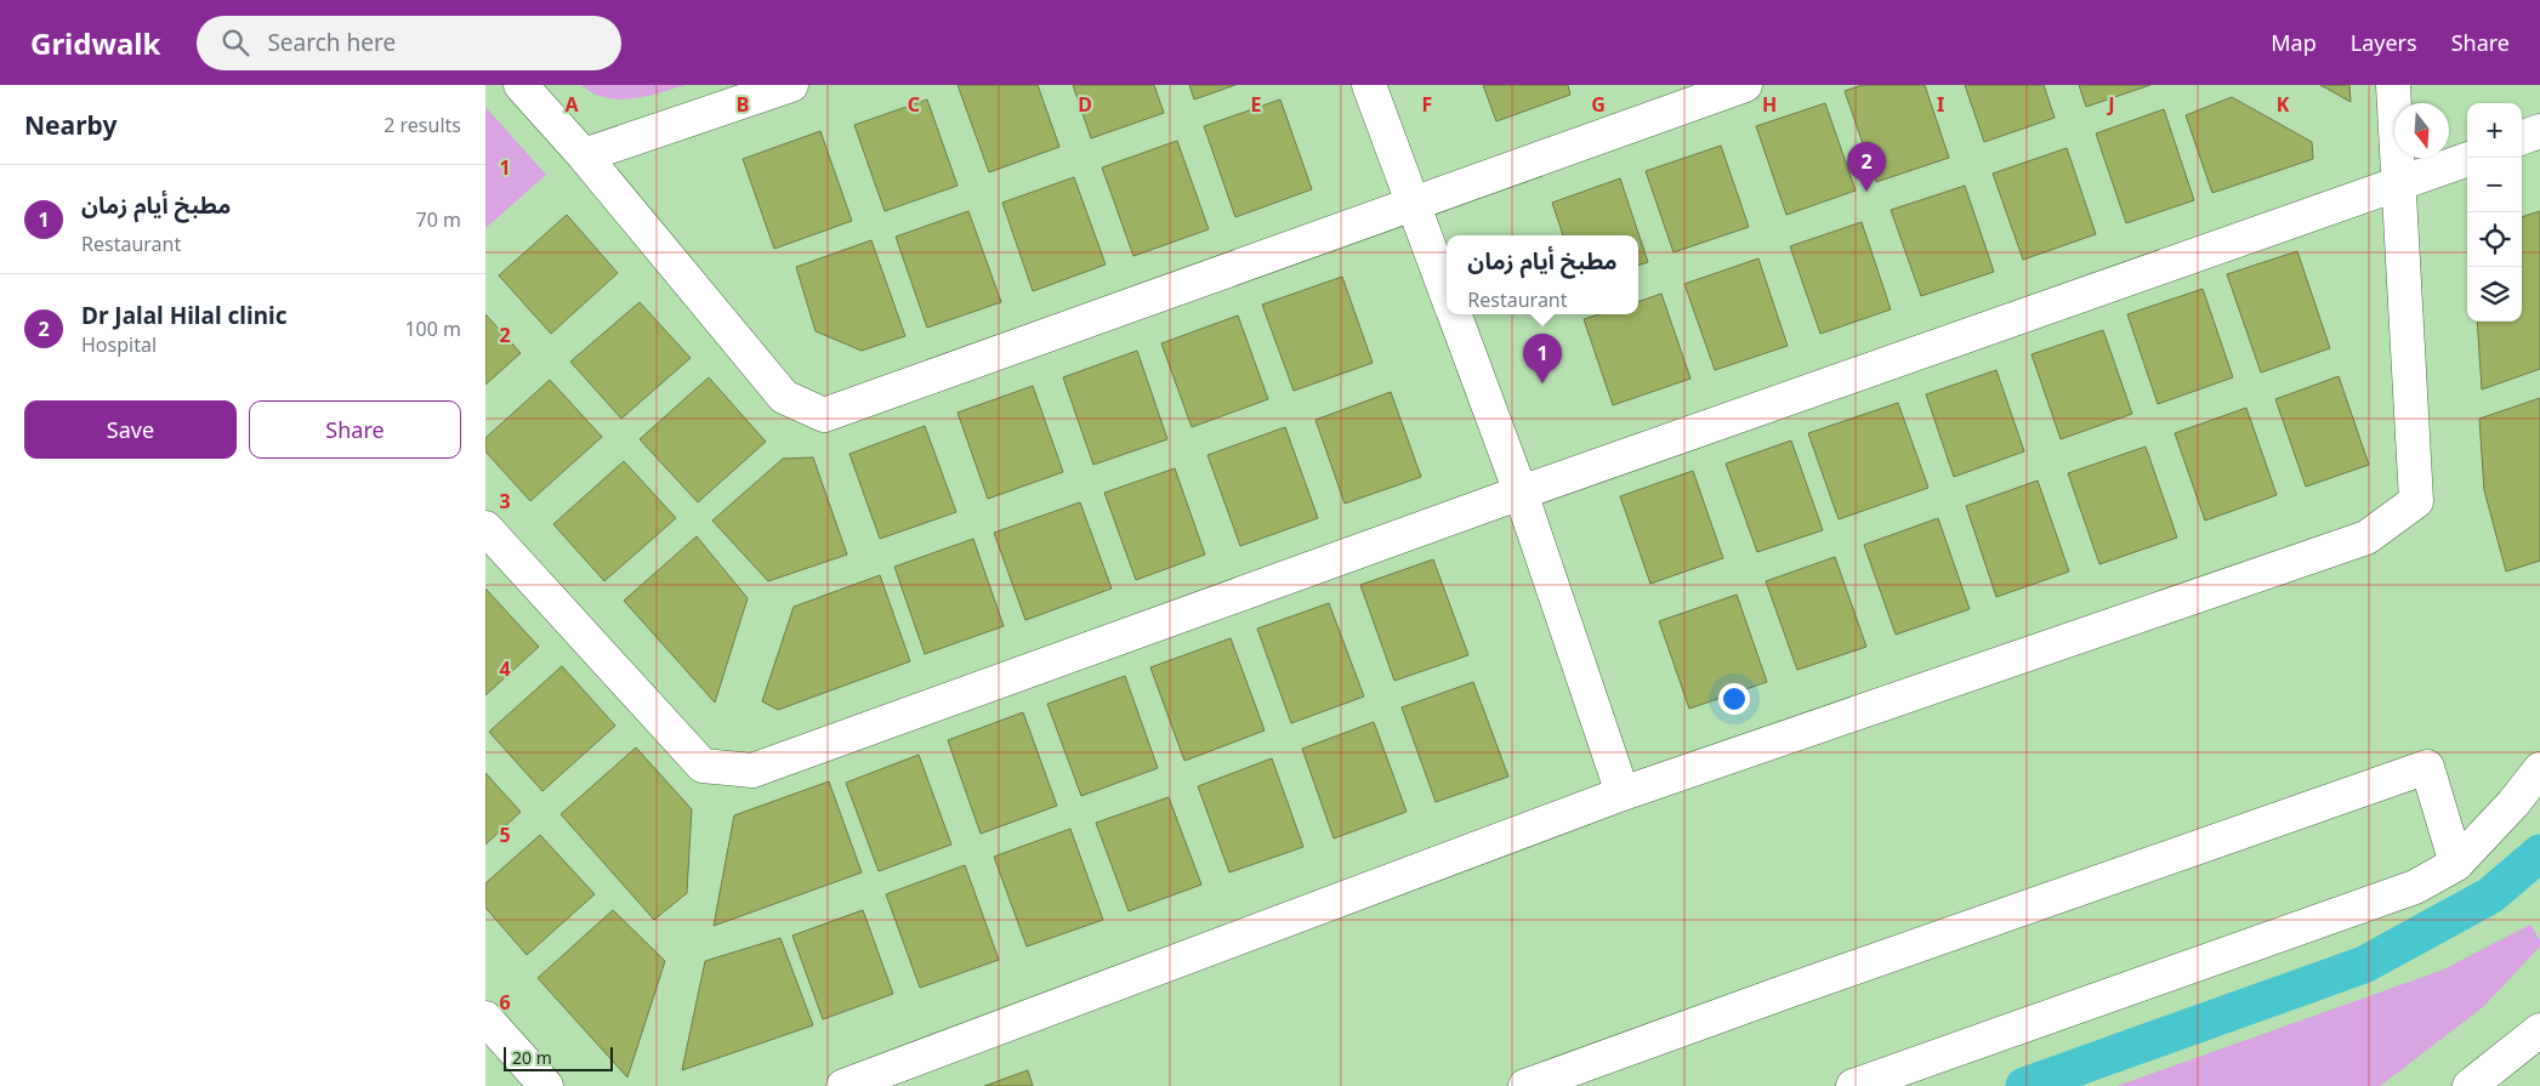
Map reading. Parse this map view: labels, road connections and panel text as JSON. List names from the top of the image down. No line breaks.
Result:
{"scale_bar":"20 m","north":"bottom","page":{"header":"Gridwalk","search":"Search here","nav":["Map","Layers","Share"],"heading":["Nearby","2 results"],"map_buttons":["+","−"],"pins":["2","1"],"list":[{"mark":"1","name":"مطبخ أيام زمان","note":"Restaurant","value":"70 m"},{"mark":"2","name":"Dr Jalal Hilal clinic","note":"Hospital","value":"100 m"}],"popup":["مطبخ أيام زمان","Restaurant"],"buttons":["Save","Share"],"scale":"20 m"},"grid":{"columns":["A","B","C","D","E","F","G","H","I","J","K"],"rows":["1","2","3","4","5","6"]}}
